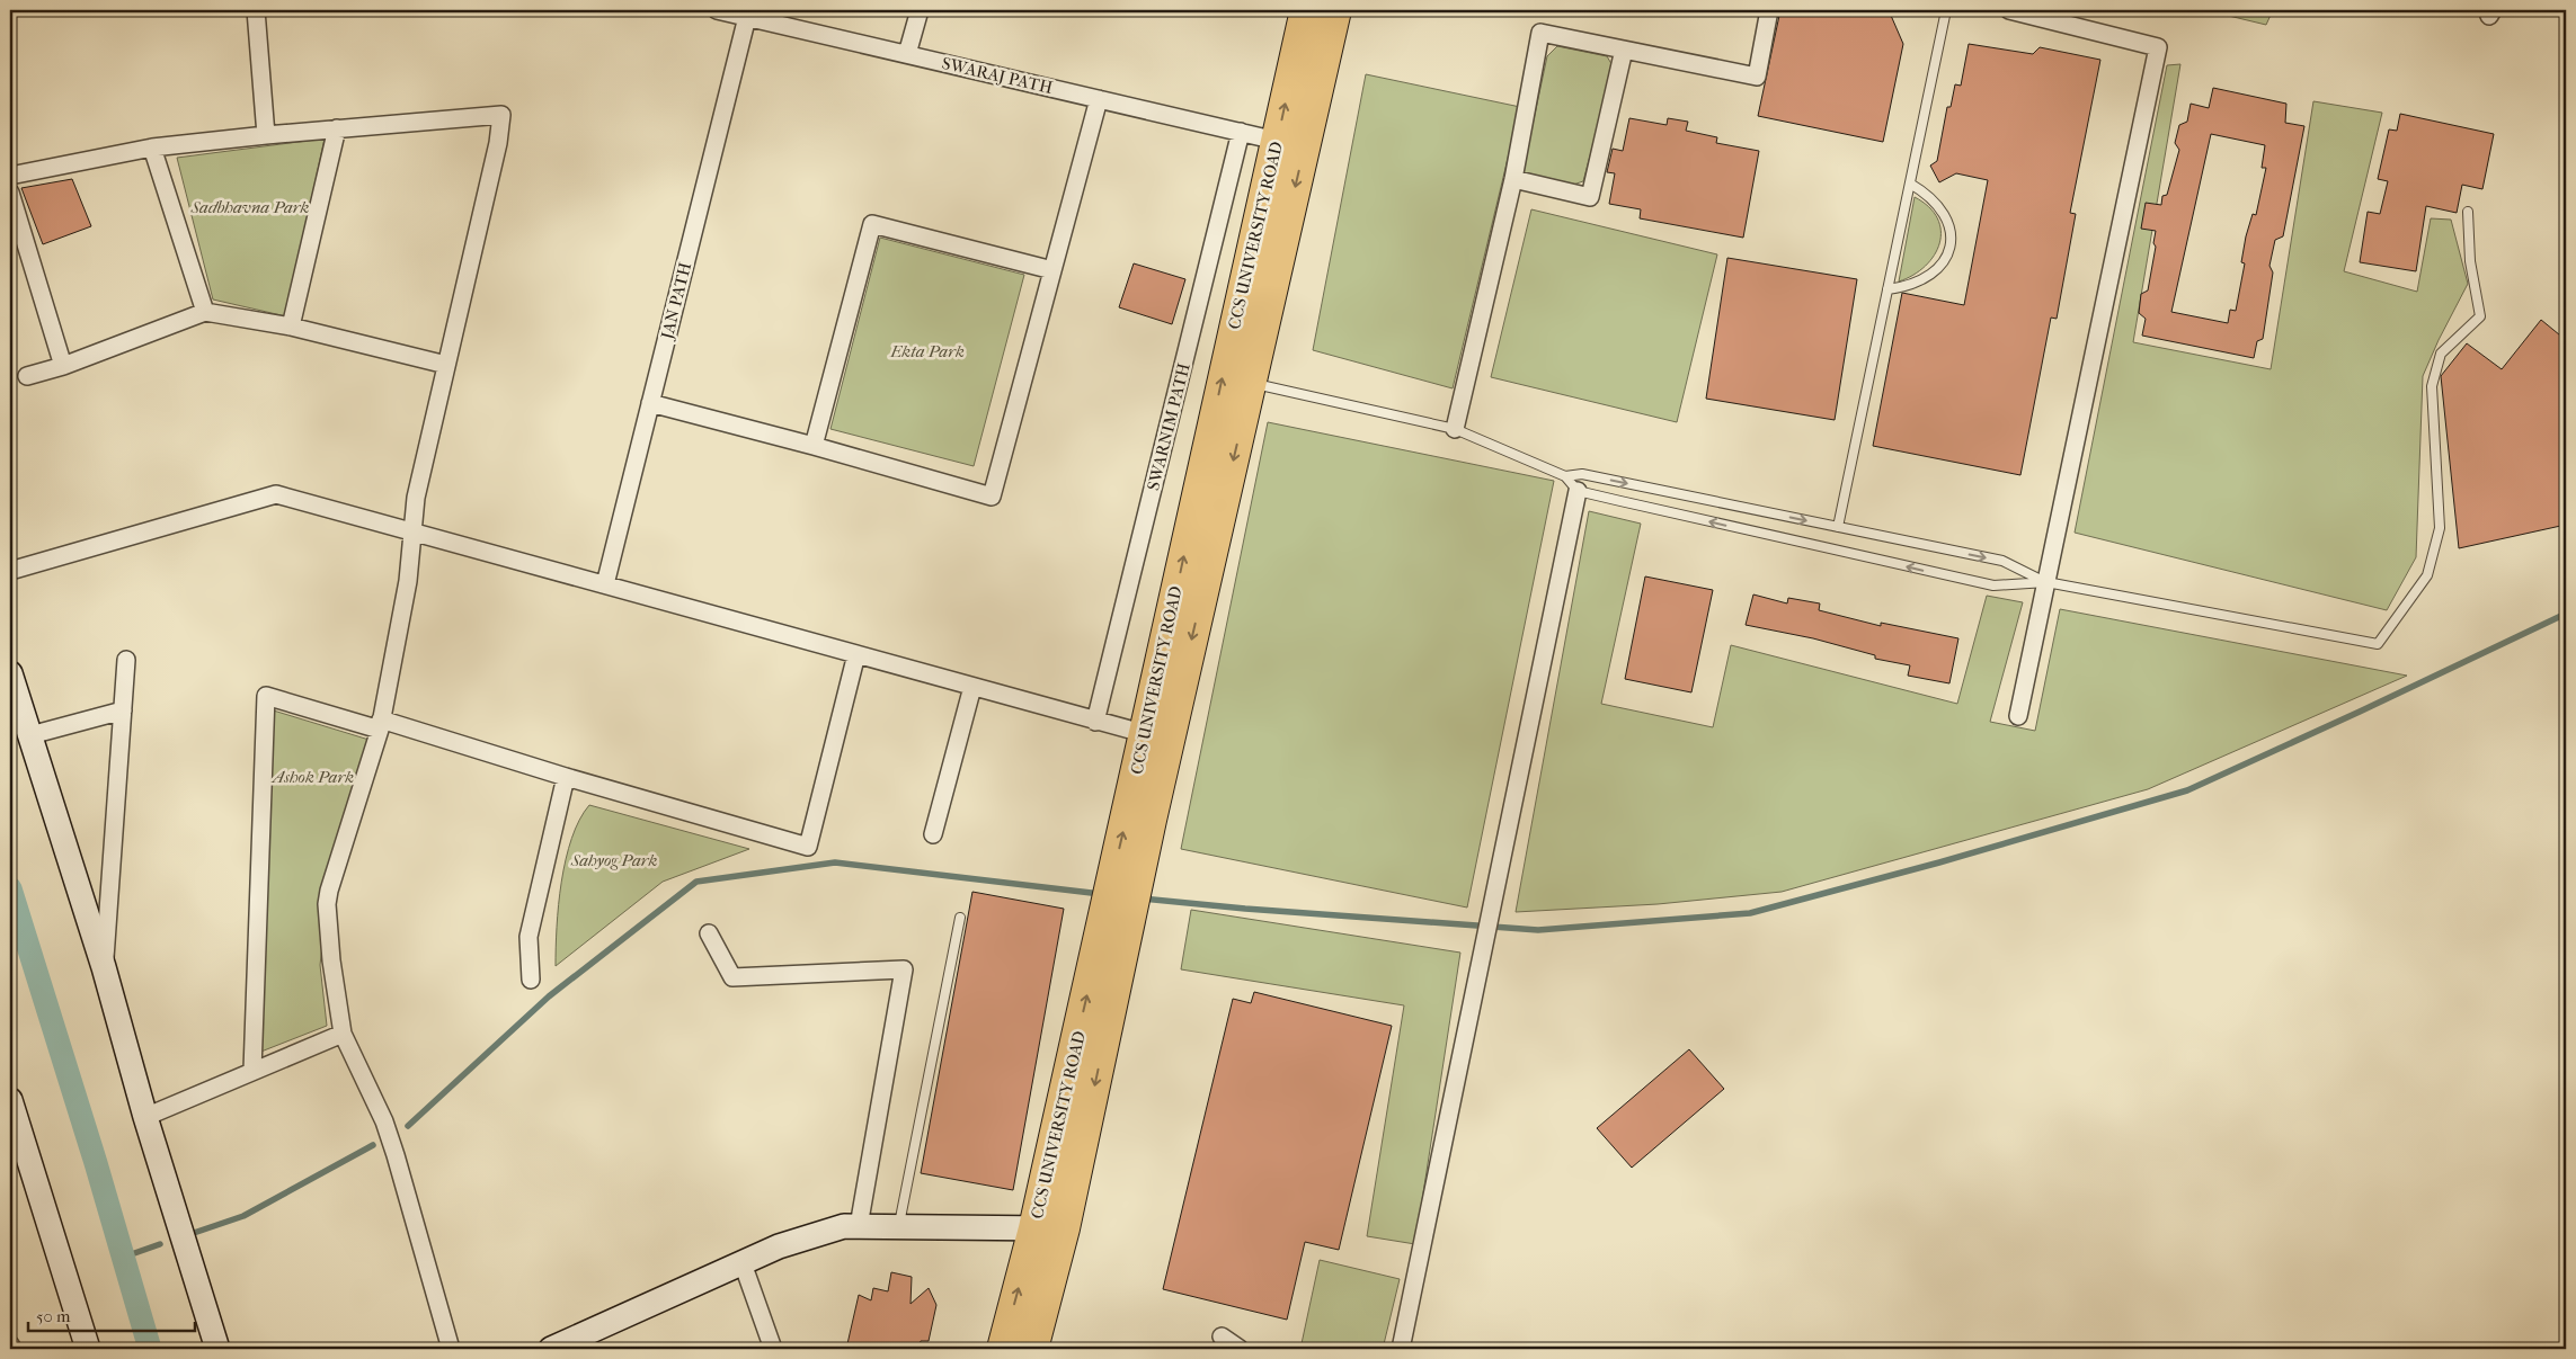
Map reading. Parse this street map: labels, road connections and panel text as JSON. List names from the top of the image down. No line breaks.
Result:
{"streets":{"highway":["CCS UNIVERSITY ROAD"],"street":["SWARAJ PATH","JAN PATH","SWARNIM PATH"]},"crossings":[["SWARAJ PATH","CCS UNIVERSITY ROAD"],["SWARAJ PATH","JAN PATH"],["SWARAJ PATH","SWARNIM PATH"]],"parks":["Sadbhavna Park","Ekta Park","Ashok Park","Sahyog Park"],"scale_bar":"50 m"}
